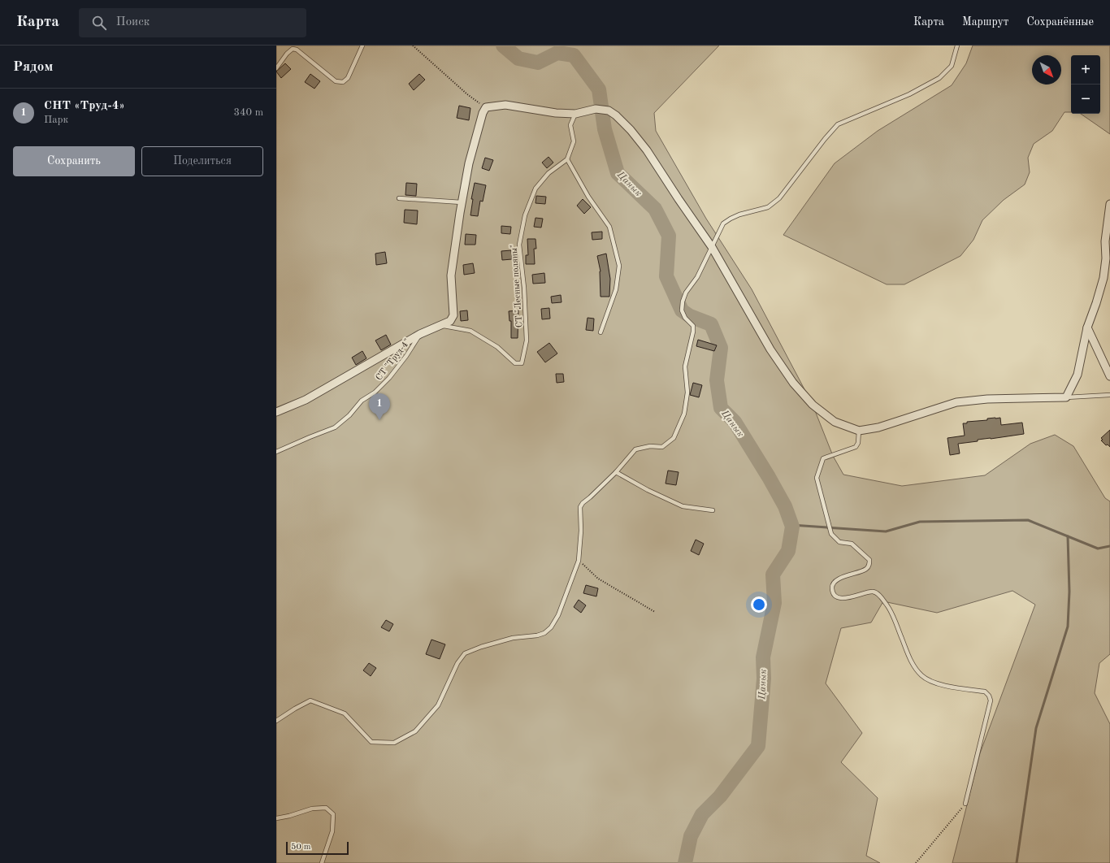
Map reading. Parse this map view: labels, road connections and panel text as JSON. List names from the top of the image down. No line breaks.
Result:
{"streets":{"lane":["СТ \"Лесные поляны\"","СТ \"Труд-4\""]},"water":["Цанык"],"scale_bar":"50 m","north":"bottom right","page":{"header":"Карта","search":"Поиск","nav":["Карта","Маршрут","Сохранённые"],"heading":"Рядом","map_buttons":["+","−"],"list":[{"mark":"1","name":"СНТ «Труд-4»","note":"Парк","value":"340 m"}],"buttons":["Сохранить","Поделиться"],"pins":"1","scale":"50 m"}}
